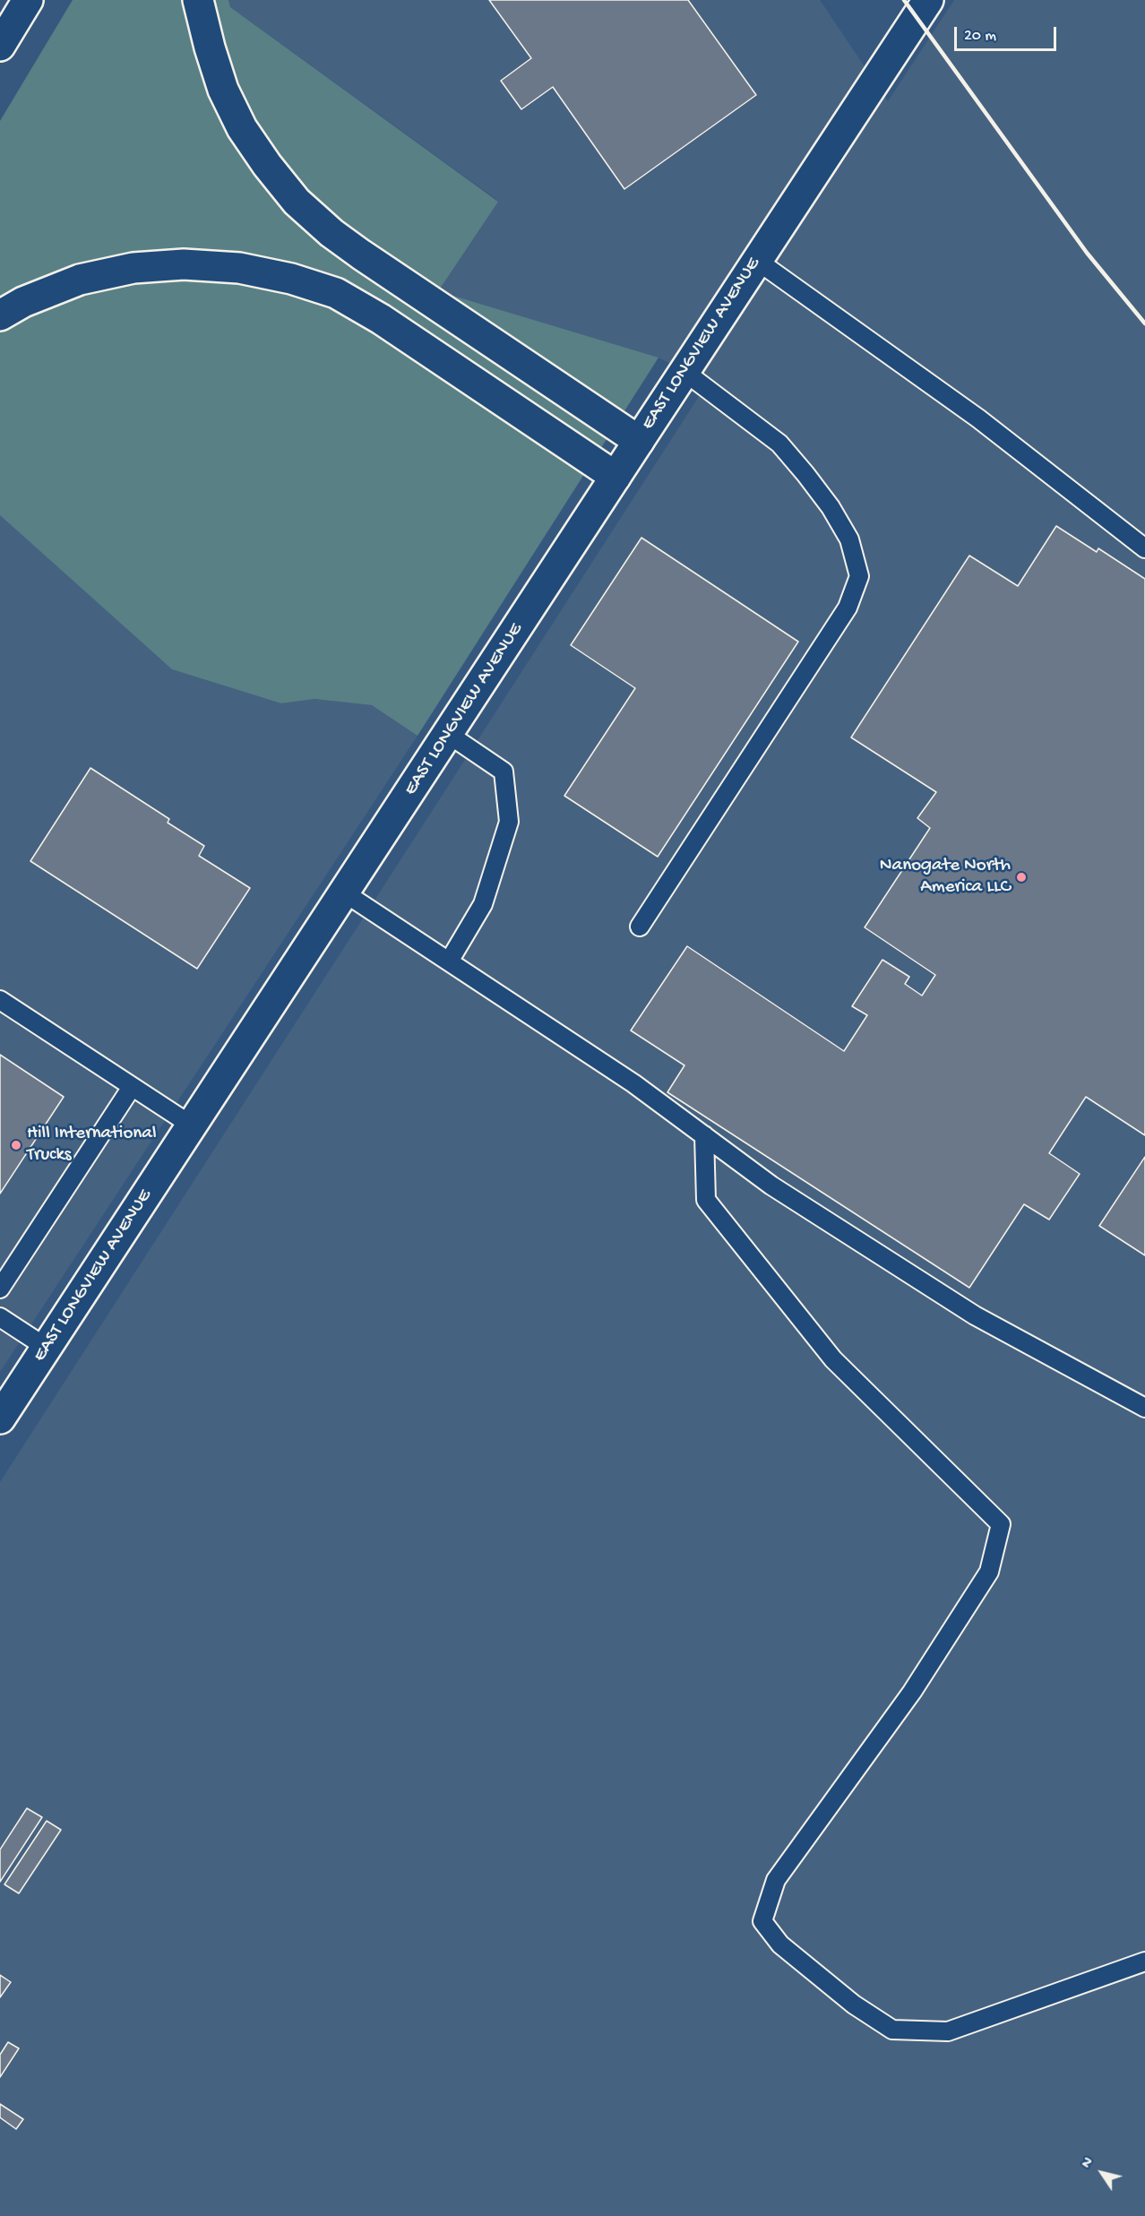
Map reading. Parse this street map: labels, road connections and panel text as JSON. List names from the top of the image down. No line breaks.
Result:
{"streets":{"main road":["EAST LONGVIEW AVENUE"]},"places":["Nanogate North America LLC","Hill International Trucks"],"scale_bar":"20 m","north":"top left"}
